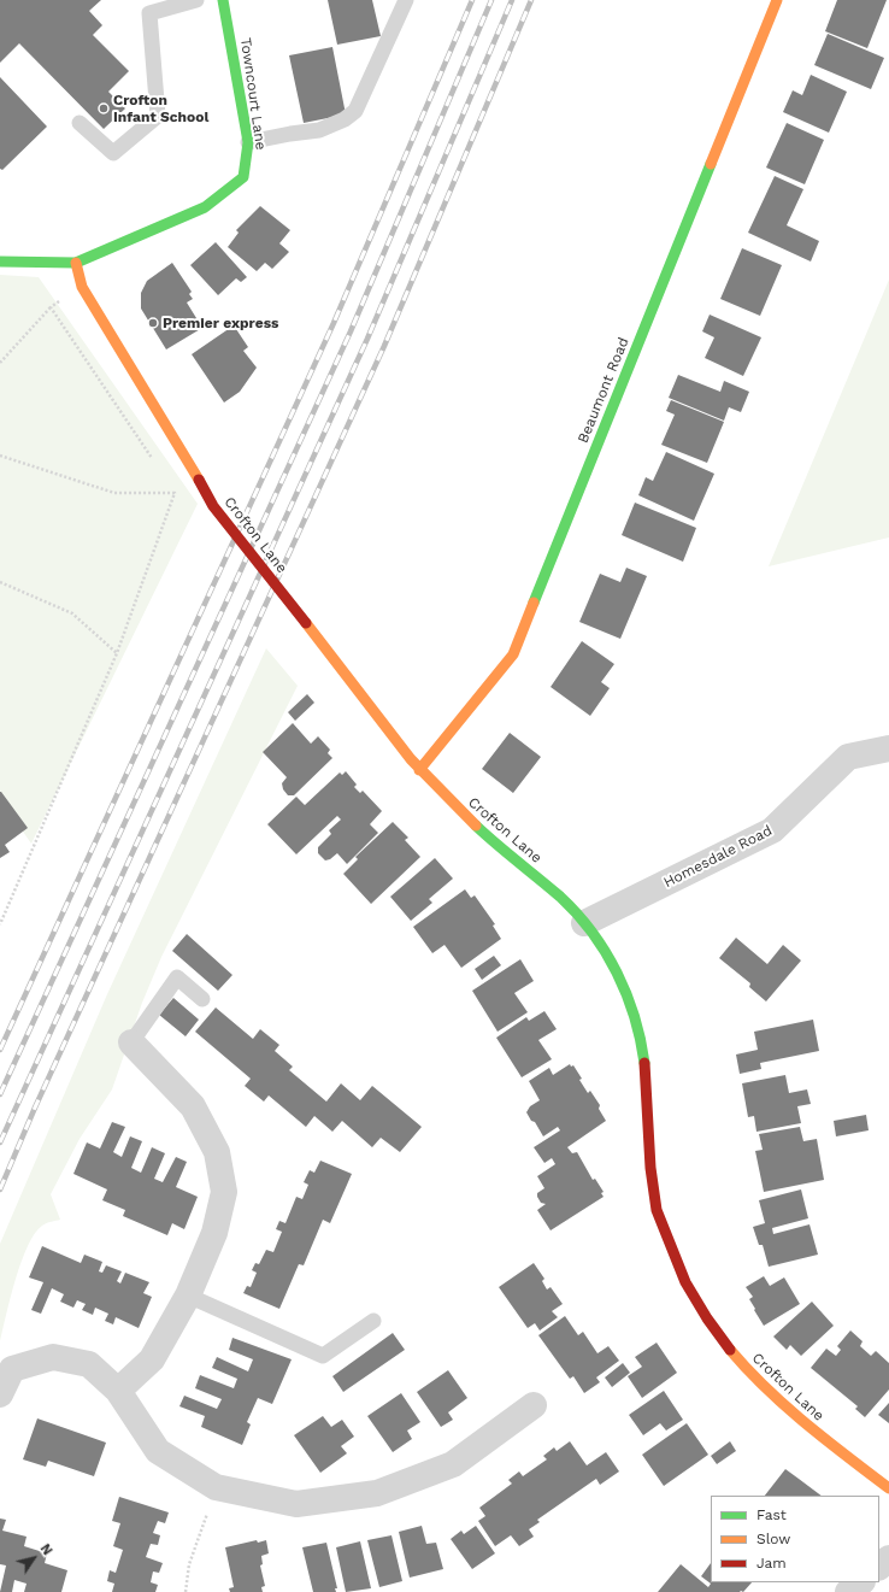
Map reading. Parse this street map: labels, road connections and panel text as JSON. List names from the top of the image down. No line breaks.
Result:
{"streets":{"street":["Towncourt Lane","Beaumont Road","Crofton Lane","Homesdale Road"]},"crossings":[["Towncourt Lane","Crofton Lane"],["Beaumont Road","Crofton Lane"],["Crofton Lane","Homesdale Road"]],"places":["Crofton Infant School","Premier express"],"legend":["Fast","Slow","Jam"],"north":"top right"}
